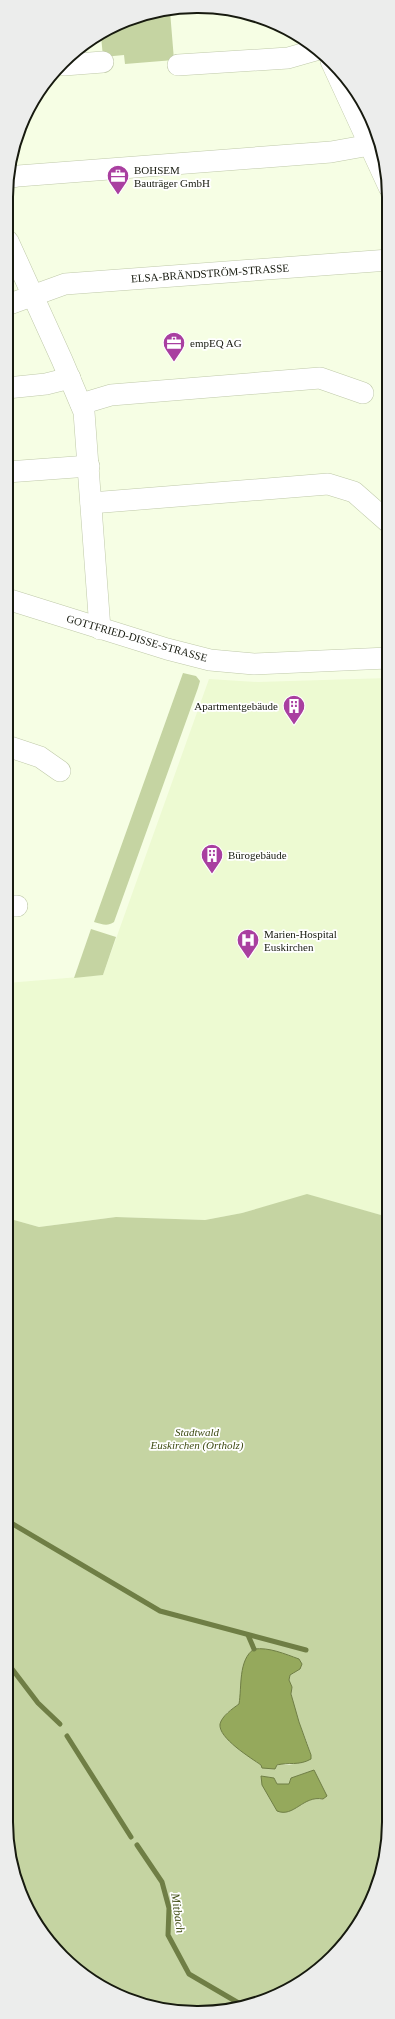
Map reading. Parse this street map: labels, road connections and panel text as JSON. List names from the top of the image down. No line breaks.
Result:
{"streets":{"street":["ELSA-BRÄNDSTRÖM-STRASSE","GOTTFRIED-DISSE-STRASSE"]},"water":["Mitbach"],"parks":["Stadtwald Euskirchen (Ortholz)"],"places":{"office":["BOHSEM Bauträger GmbH","empEQ AG"],"building":["Apartmentgebäude","Bürogebäude"],"hospital":["Marien-Hospital Euskirchen"]}}
